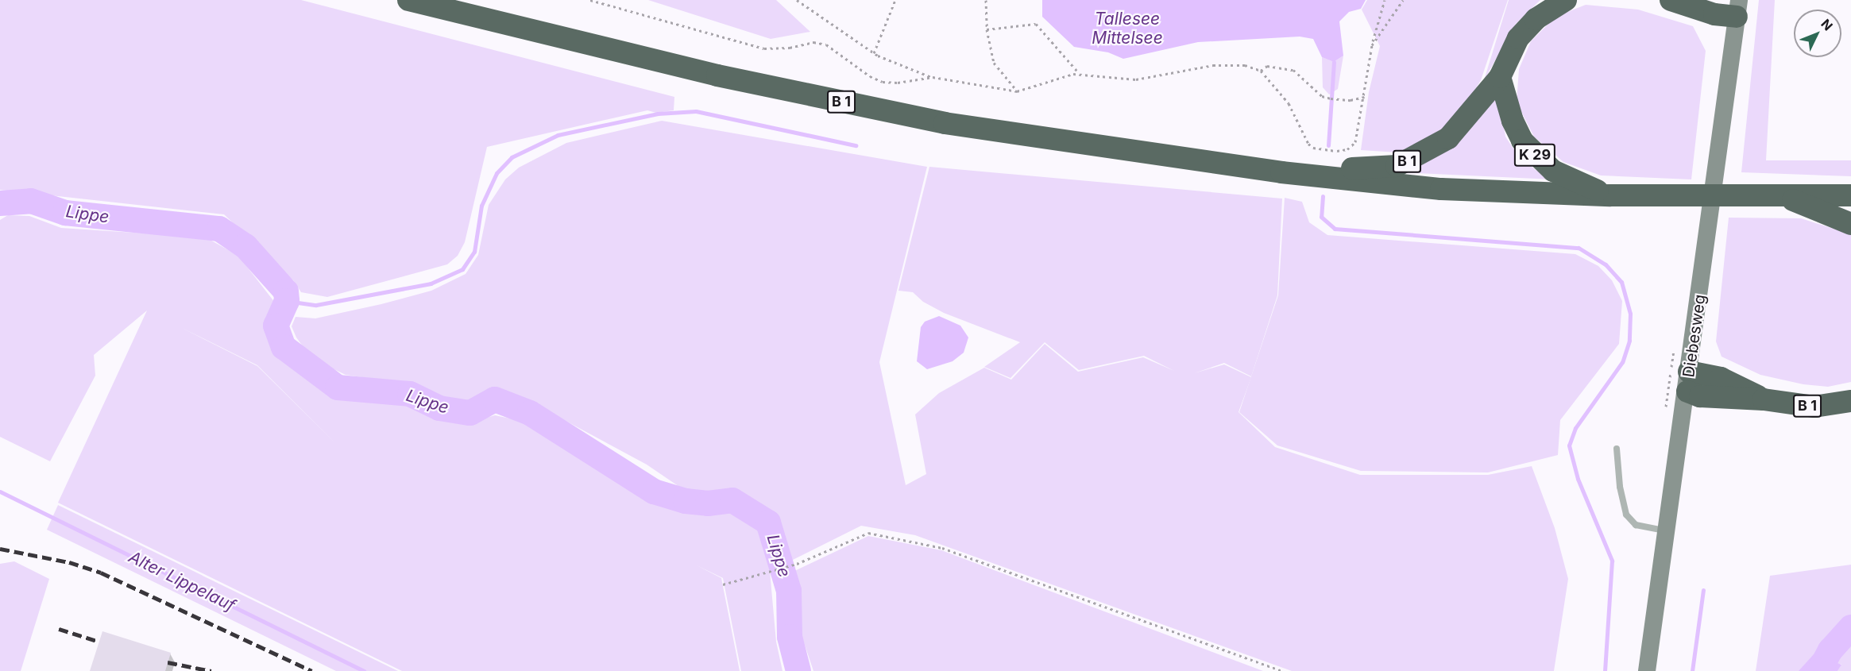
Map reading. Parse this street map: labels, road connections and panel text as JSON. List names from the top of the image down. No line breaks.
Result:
{"streets":{"highway":["B 1","K 29"],"main road":["Diebesweg"]},"crossings":[["B 1","K 29"],["B 1","Diebesweg"]],"water":["Tallesee Mittelsee","Lippe","Alter Lippelauf"],"north":"top right"}
